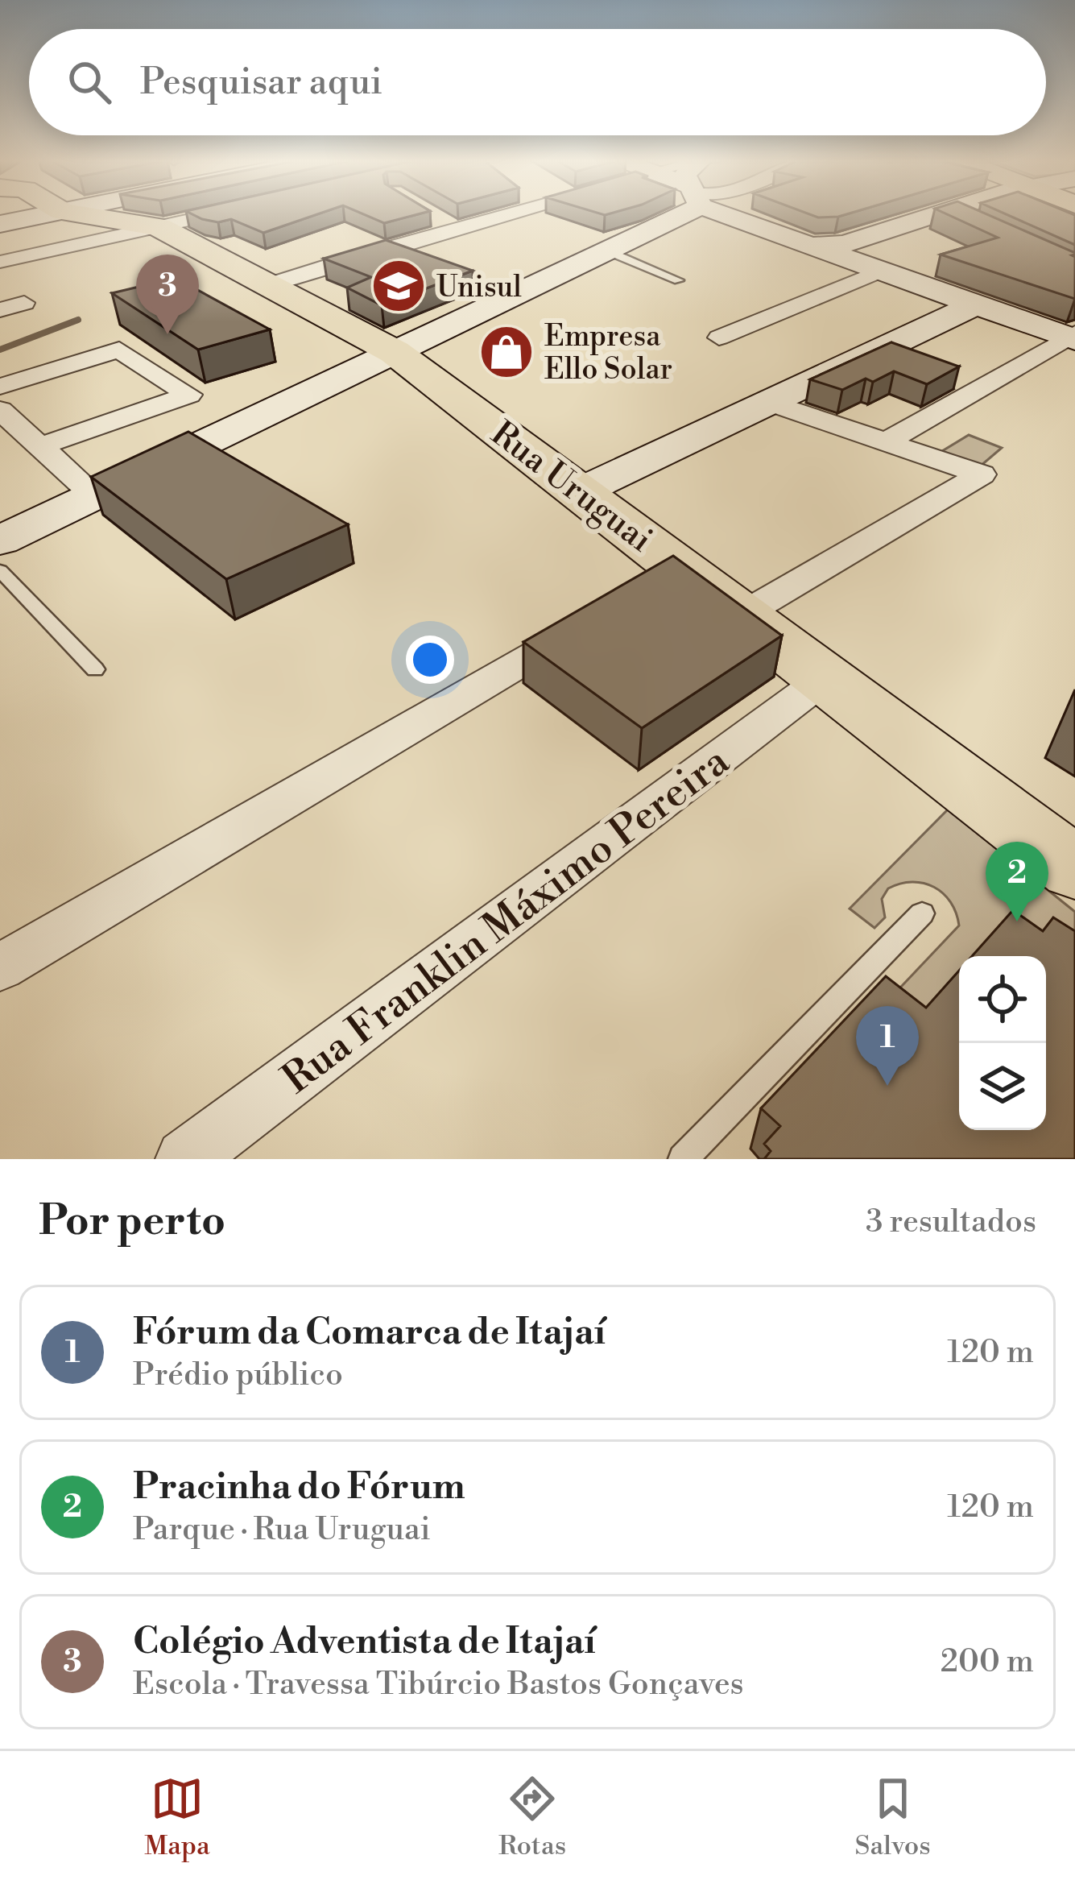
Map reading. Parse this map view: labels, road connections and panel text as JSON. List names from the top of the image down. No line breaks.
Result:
{"streets":{"main road":["Rua Uruguai"],"street":["Rua Franklin Máximo Pereira"]},"crossings":[["Rua Uruguai","Rua Franklin Máximo Pereira"]],"places":{"school or university":["Unisul"],"shop":["Empresa Ello Solar"]},"page":{"search":"Pesquisar aqui","pins":["3","2","1"],"heading":["Por perto","3 resultados"],"list":[{"mark":"1","name":"Fórum da Comarca de Itajaí","note":"Prédio público","value":"120 m"},{"mark":"2","name":"Pracinha do Fórum","note":"Parque · Rua Uruguai","value":"120 m"},{"mark":"3","name":"Colégio Adventista de Itajaí","note":"Escola · Travessa Tibúrcio Bastos Gonçaves","value":"200 m"}],"nav":["Mapa","Rotas","Salvos"]}}
